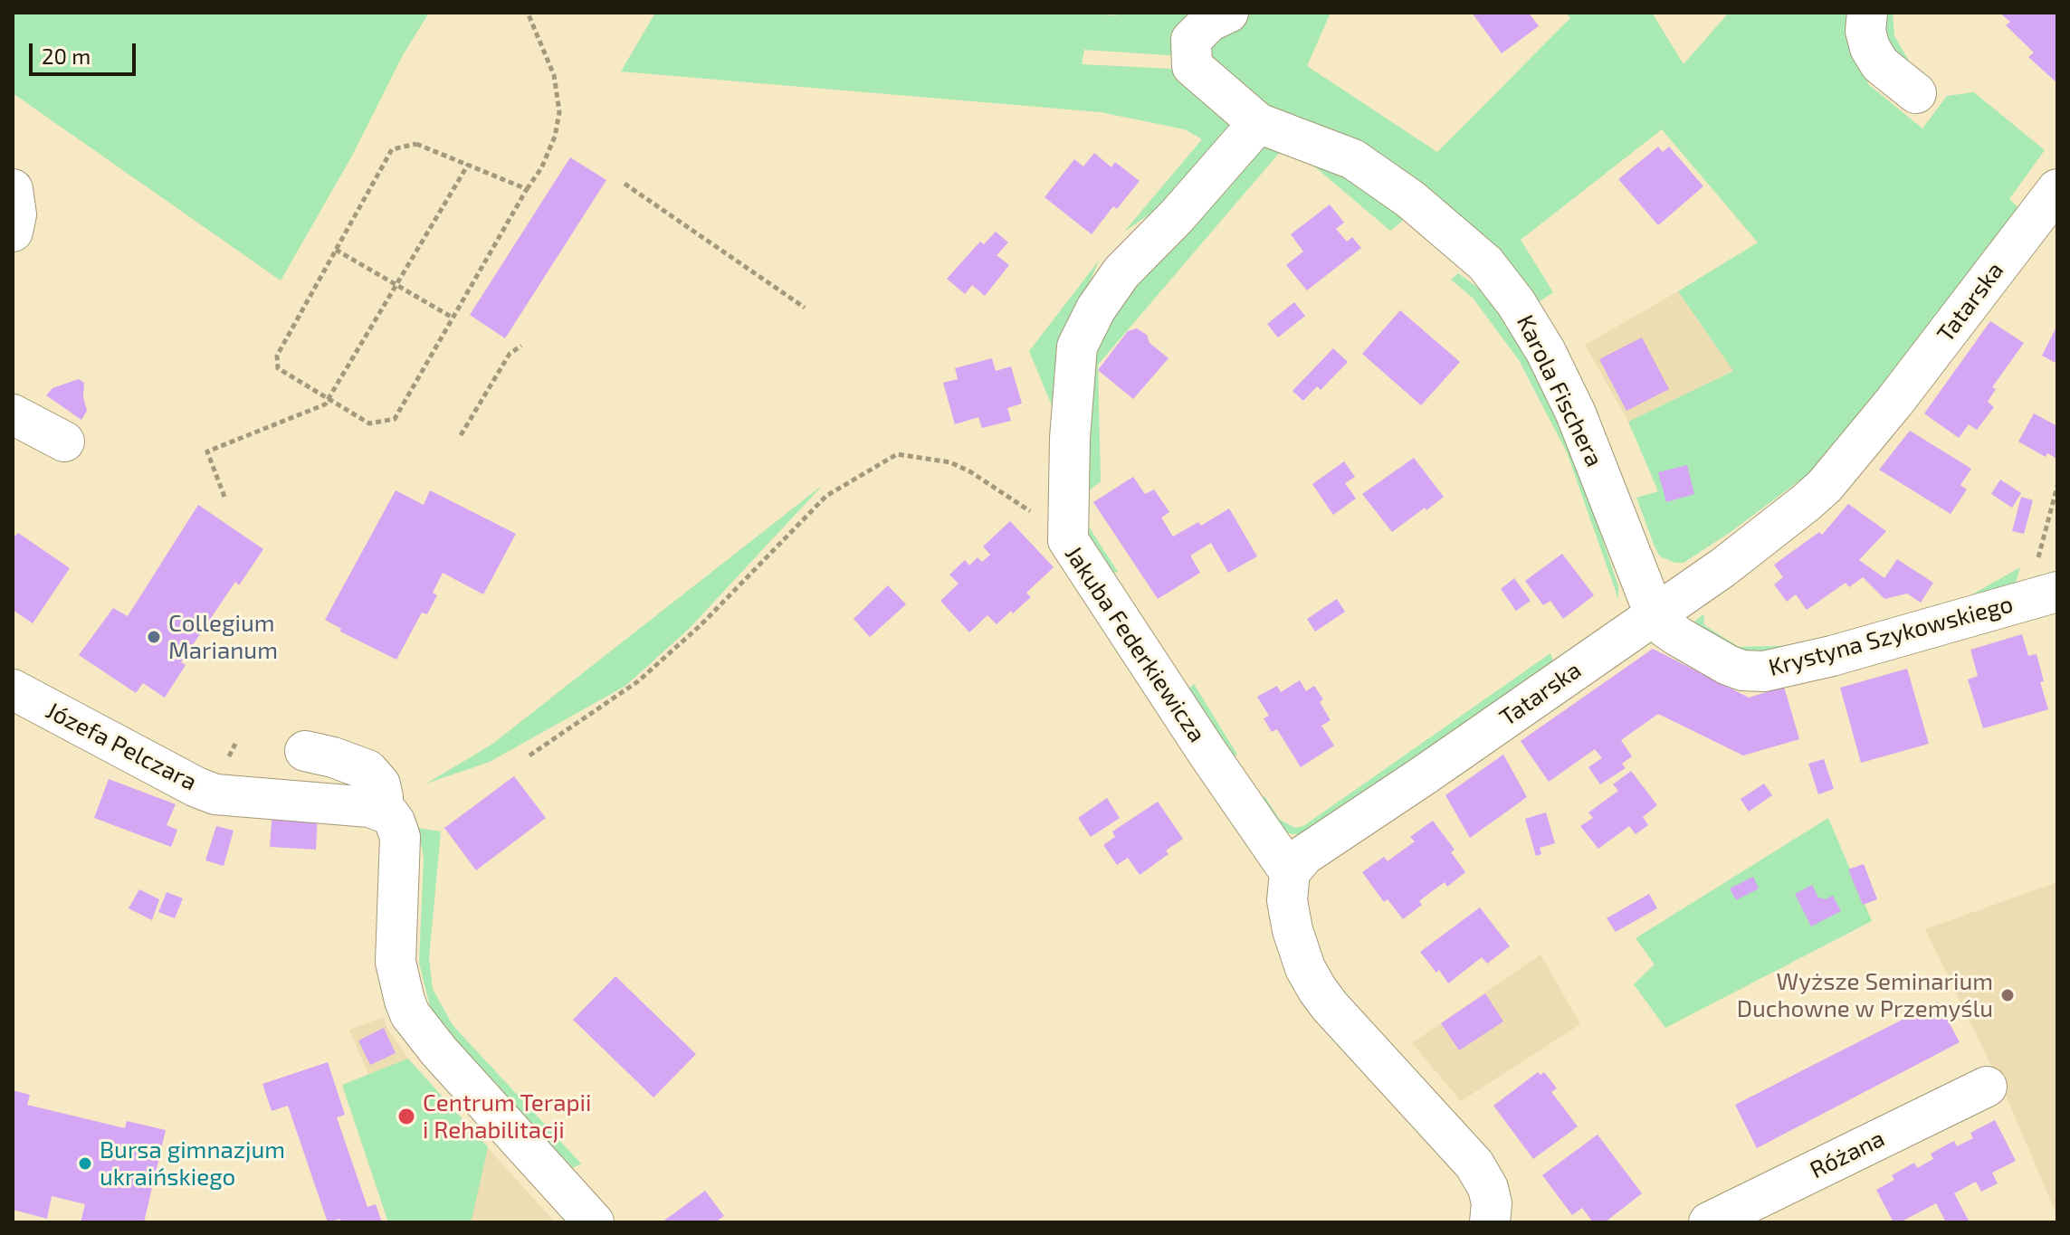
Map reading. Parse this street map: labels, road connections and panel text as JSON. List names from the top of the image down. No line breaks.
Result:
{"streets":{"street":["Tatarska","Karola Fischera","Krystyna Szykowskiego","Jakuba Federkiewicza","Józefa Pelczara","Różana"]},"crossings":[["Tatarska","Karola Fischera"],["Tatarska","Krystyna Szykowskiego"],["Tatarska","Jakuba Federkiewicza"],["Karola Fischera","Krystyna Szykowskiego"]],"places":["Collegium Marianum","Wyższe Seminarium Duchowne w Przemyślu","Centrum Terapii i Rehabilitacji","Bursa gimnazjum ukraińskiego"],"scale_bar":"20 m"}
